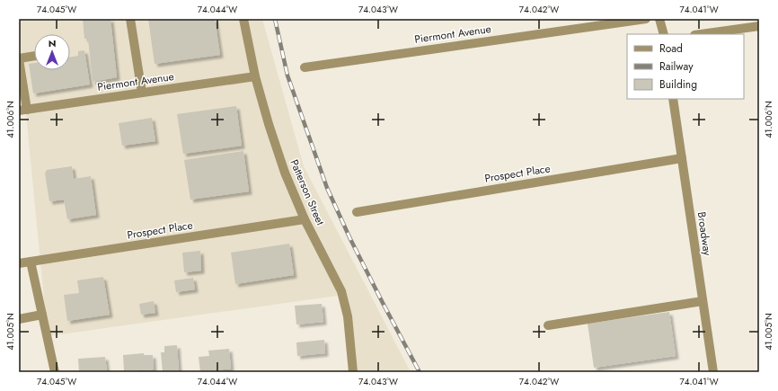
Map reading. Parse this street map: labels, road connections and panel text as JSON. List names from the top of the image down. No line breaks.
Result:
{"streets":{"street":["Piermont Avenue","Prospect Place","Patterson Street","Broadway"]},"crossings":[["Piermont Avenue","Patterson Street"],["Prospect Place","Patterson Street"],["Prospect Place","Broadway"]],"legend":["Road","Railway","Building"],"north":"top","coordinates":["74.045°W","74.044°W","74.043°W","74.042°W","74.041°W","41.006°N","41.005°N"]}
